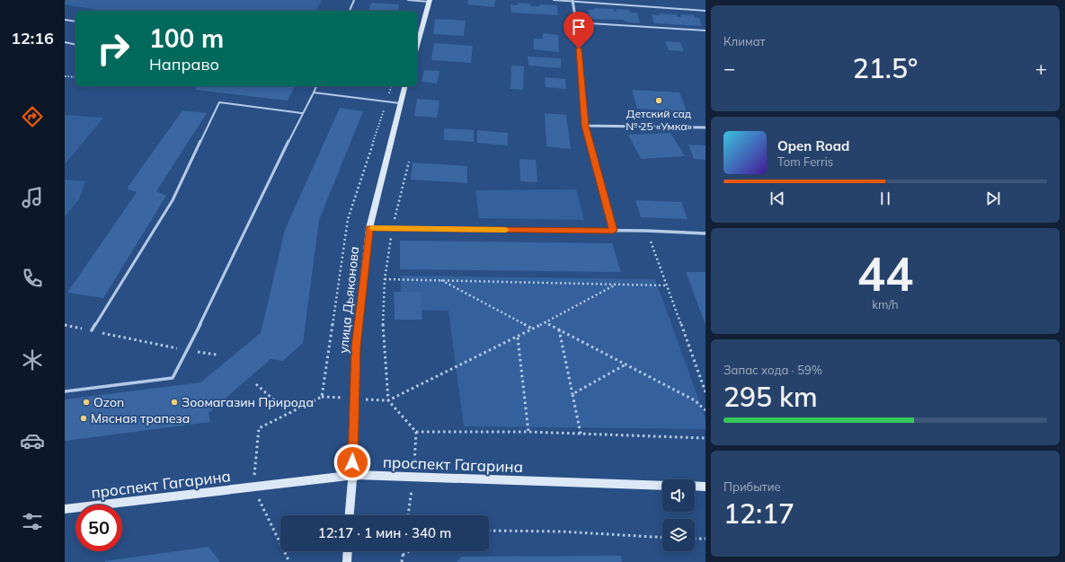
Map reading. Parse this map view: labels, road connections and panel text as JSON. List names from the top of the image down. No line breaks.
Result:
{"streets":{"main road":["улица Дьяконова","проспект Гагарина"]},"crossings":[["улица Дьяконова","проспект Гагарина"]],"places":["Детский сад № 25 «Умка»","Ozon","Зоомагазин Природа","Мясная трапеза"],"page":{"tabs":"12:16","tile":["Климат",["44","km/h"],["Запас хода · 59%","295 km"],["Прибытие","12:17"]],"turn":["100 m","Направо"],"heat":["−","21.5°","+"],"song":["Open Road","Tom Ferris"],"limit":"50","trip":"12:17 · 1 мин · 340 m"}}
